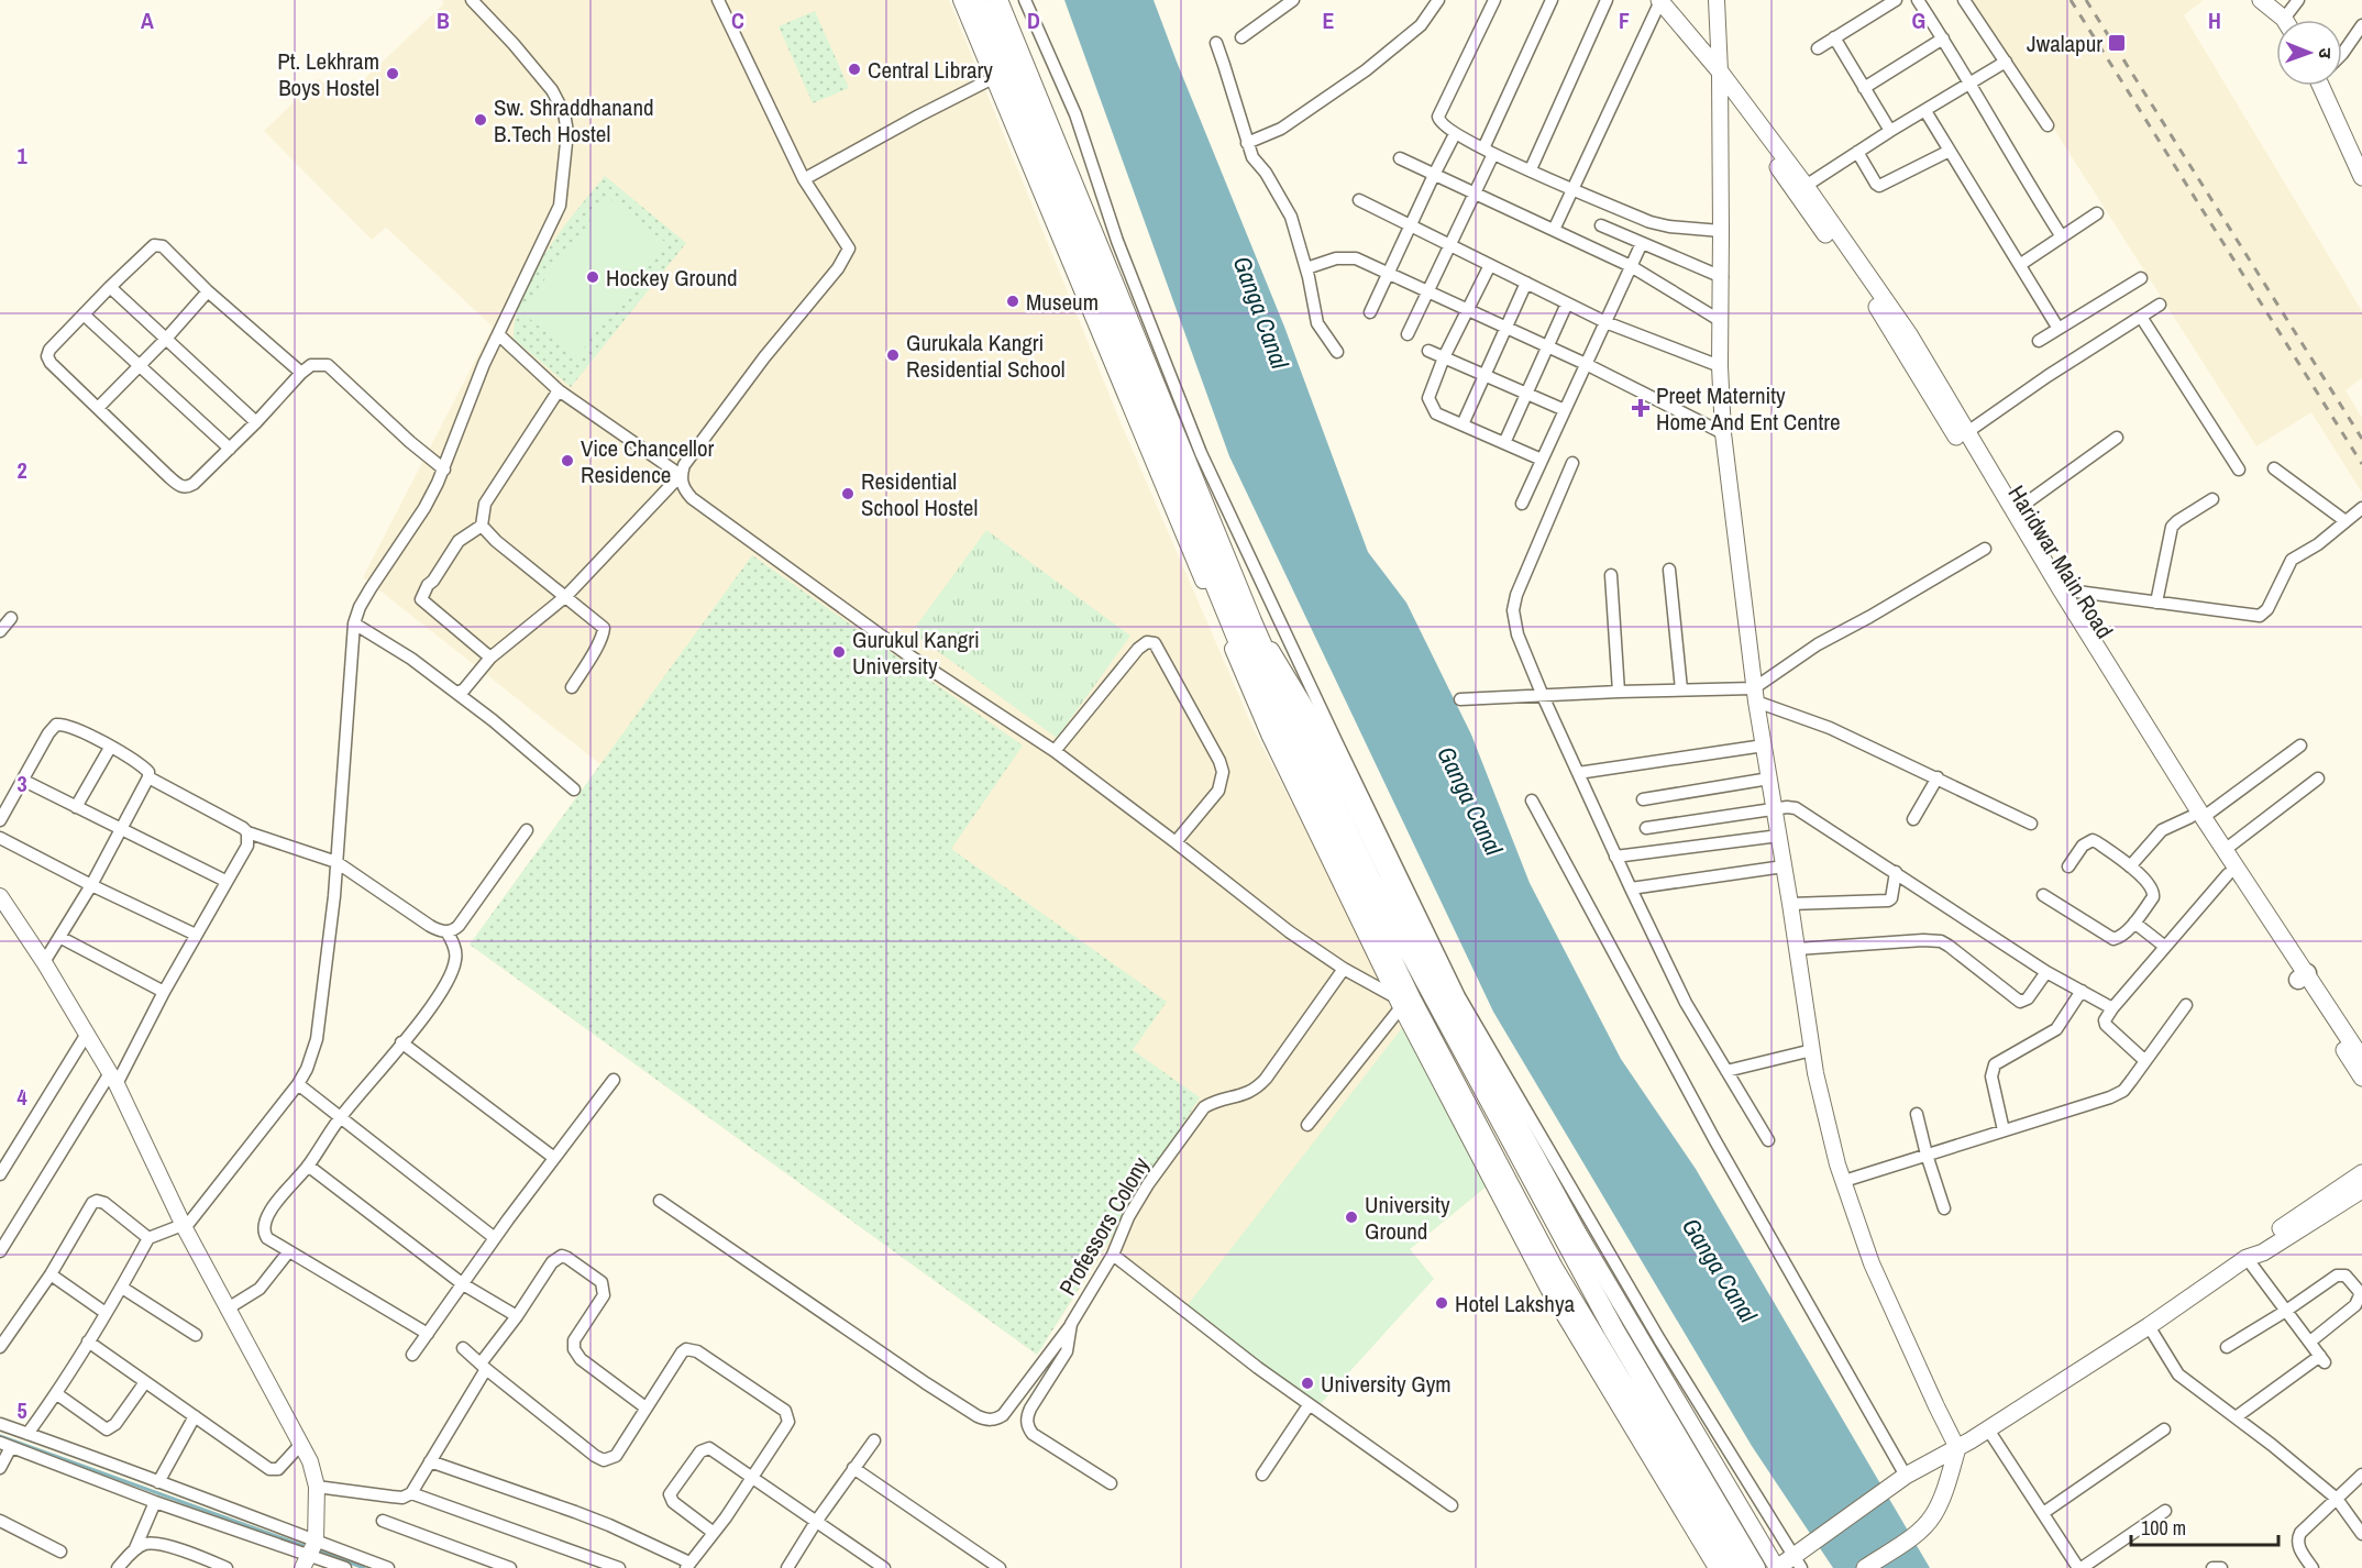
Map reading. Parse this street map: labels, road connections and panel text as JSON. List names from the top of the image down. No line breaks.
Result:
{"streets":{"main road":["Haridwar Main Road"],"street":["Professors Colony"]},"water":["Ganga Canal"],"places":{"transit":["Jwalapur"],"other":["Central Library","Pt. Lekhram Boys Hostel","Sw. Shraddhanand B.Tech Hostel","Hockey Ground","Museum","Gurukala Kangri Residential School","Vice Chancellor Residence","Residential School Hostel","Gurukul Kangri University","University Ground","Hotel Lakshya","University Gym"],"health":["Preet Maternity Home And Ent Centre"]},"scale_bar":"100 m","north":"right","grid":{"columns":["A","B","C","D","E","F","G","H"],"rows":["1","2","3","4","5"]}}
